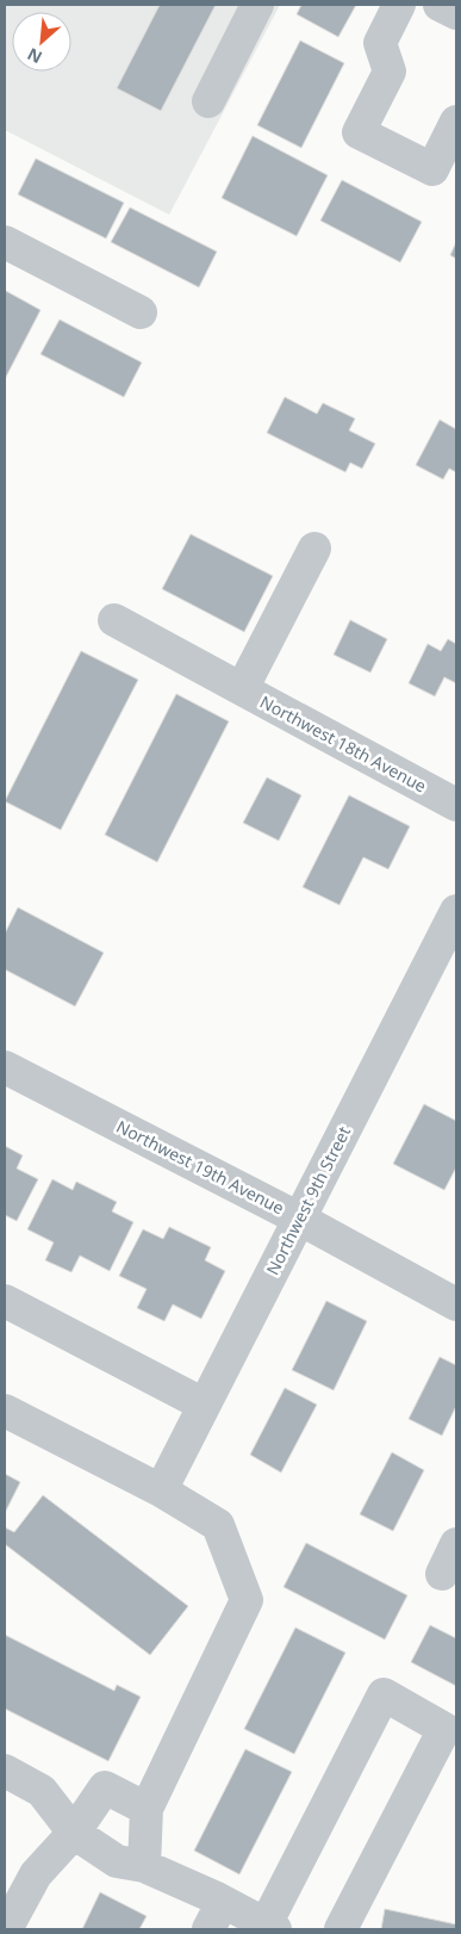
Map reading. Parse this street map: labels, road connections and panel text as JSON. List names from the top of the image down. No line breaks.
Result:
{"streets":{"street":["Northwest 18th Avenue","Northwest 19th Avenue","Northwest 9th Street"]},"crossings":[["Northwest 19th Avenue","Northwest 9th Street"]],"north":"bottom left"}
